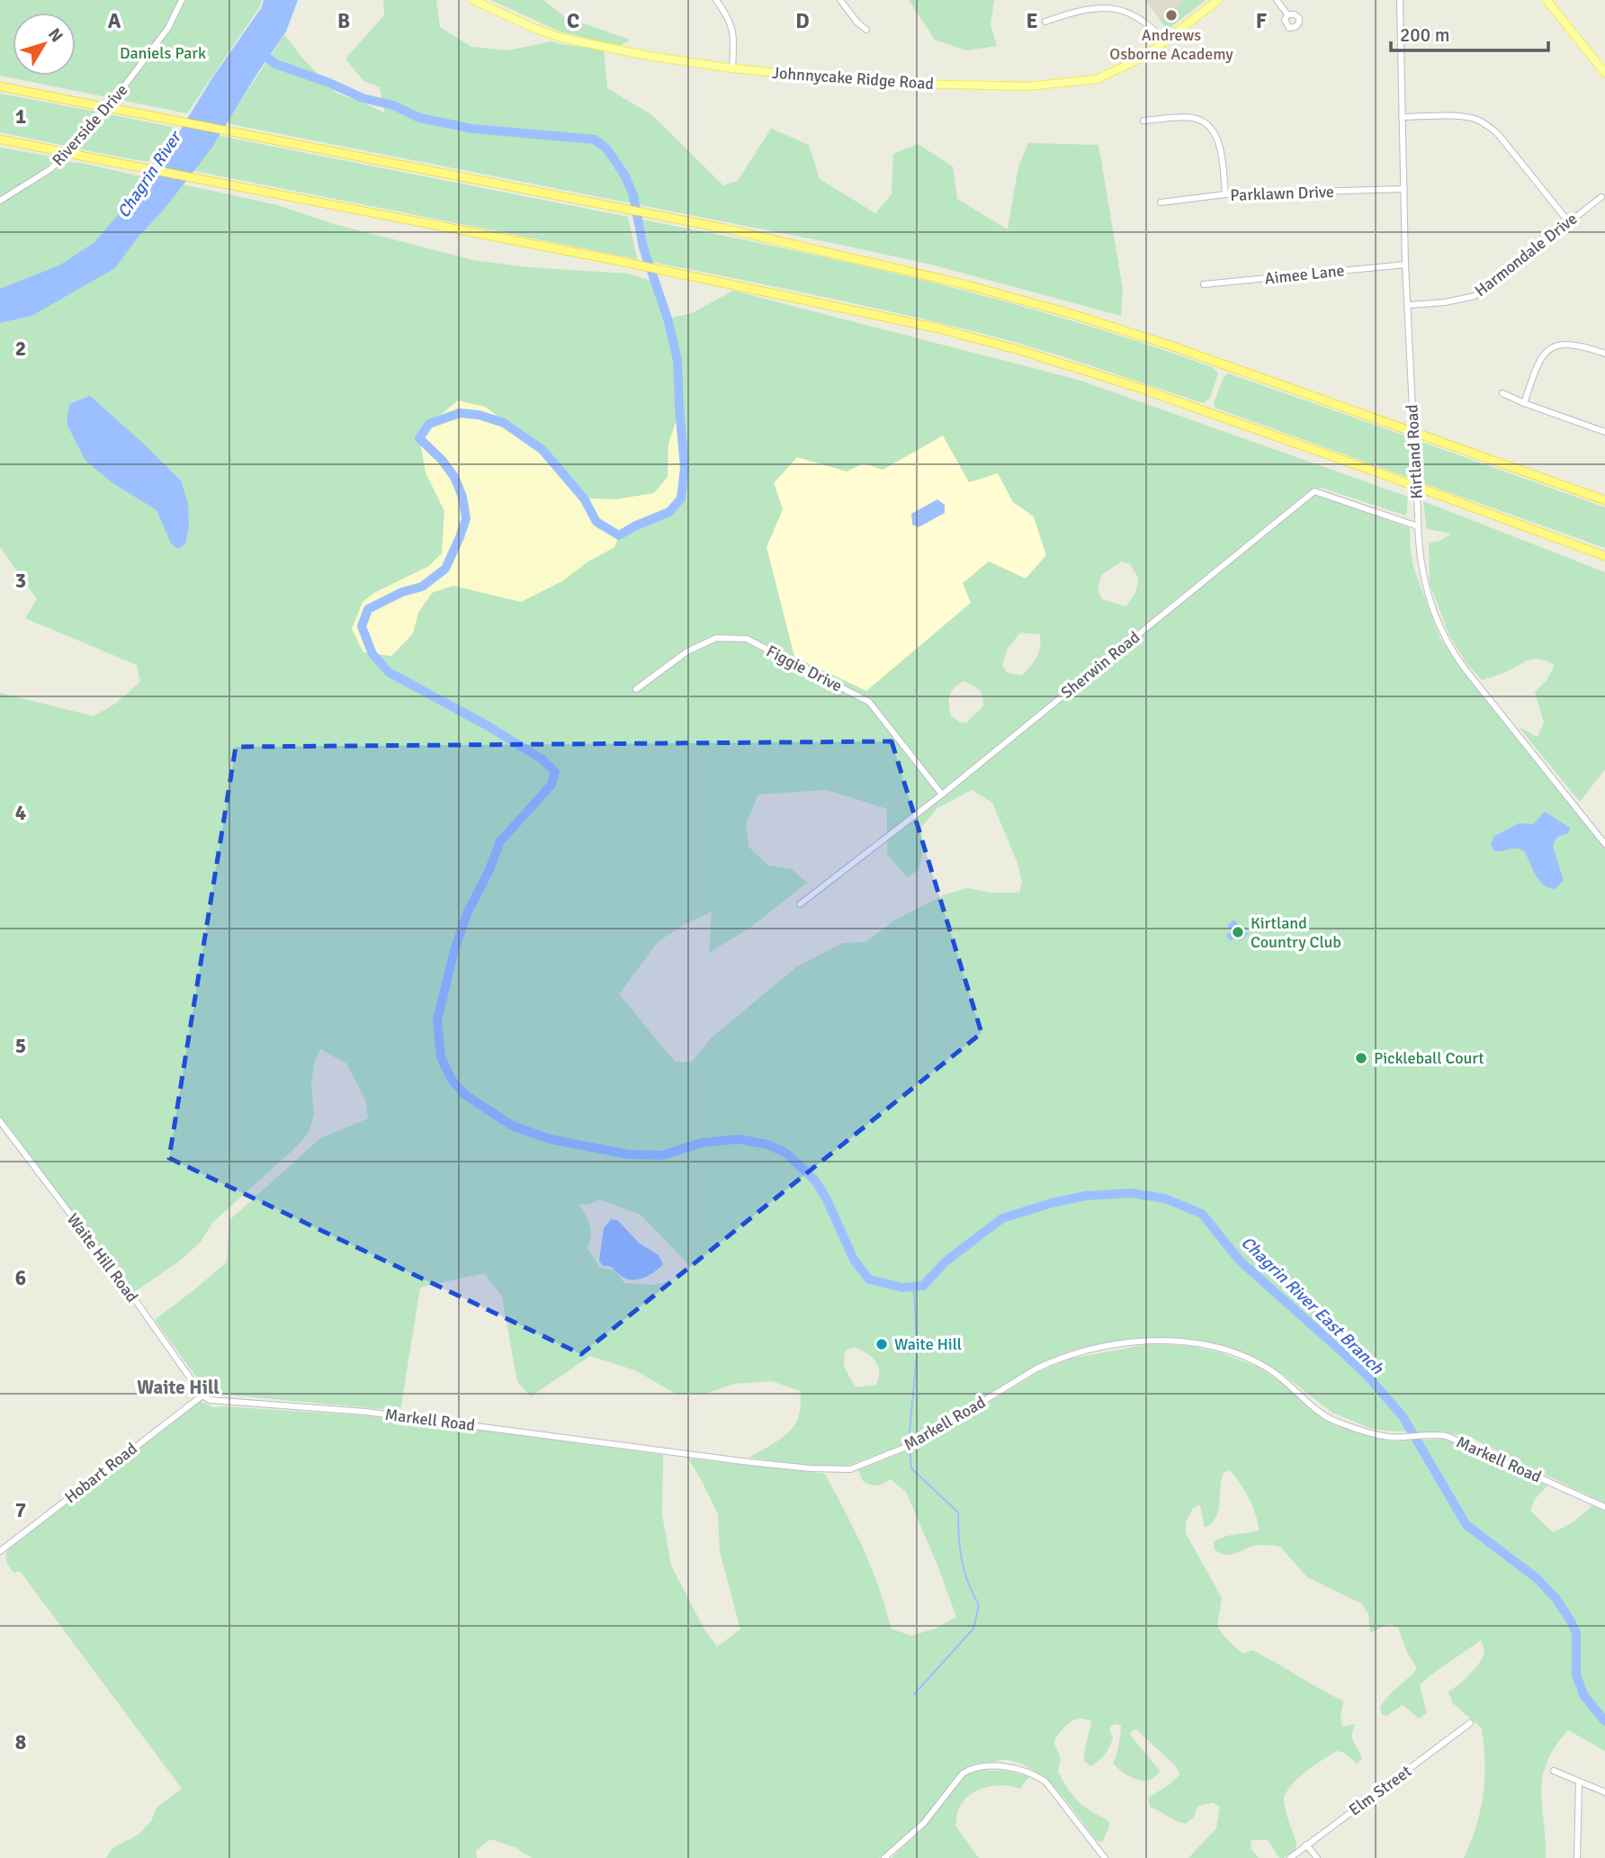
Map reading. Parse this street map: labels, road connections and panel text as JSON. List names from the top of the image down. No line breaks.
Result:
{"streets":{"main road":["Johnnycake Ridge Road"],"street":["Riverside Drive","Parklawn Drive","Harmondale Drive","Aimee Lane","Kirtland Road","Sherwin Road","Figgie Drive","Waite Hill Road","Markell Road","Hobart Road","Elm Street"]},"crossings":[["Parklawn Drive","Kirtland Road"],["Harmondale Drive","Kirtland Road"],["Aimee Lane","Kirtland Road"],["Kirtland Road","Sherwin Road"],["Sherwin Road","Figgie Drive"],["Waite Hill Road","Markell Road"],["Waite Hill Road","Hobart Road"],["Markell Road","Hobart Road"]],"districts":["Waite Hill"],"water":["Chagrin River","Chagrin River East Branch"],"parks":["Daniels Park"],"places":["Andrews Osborne Academy","Kirtland Country Club","Pickleball Court","Waite Hill"],"scale_bar":"200 m","north":"top right","grid":{"columns":["A","B","C","D","E","F"],"rows":["1","2","3","4","5","6","7","8"]}}
